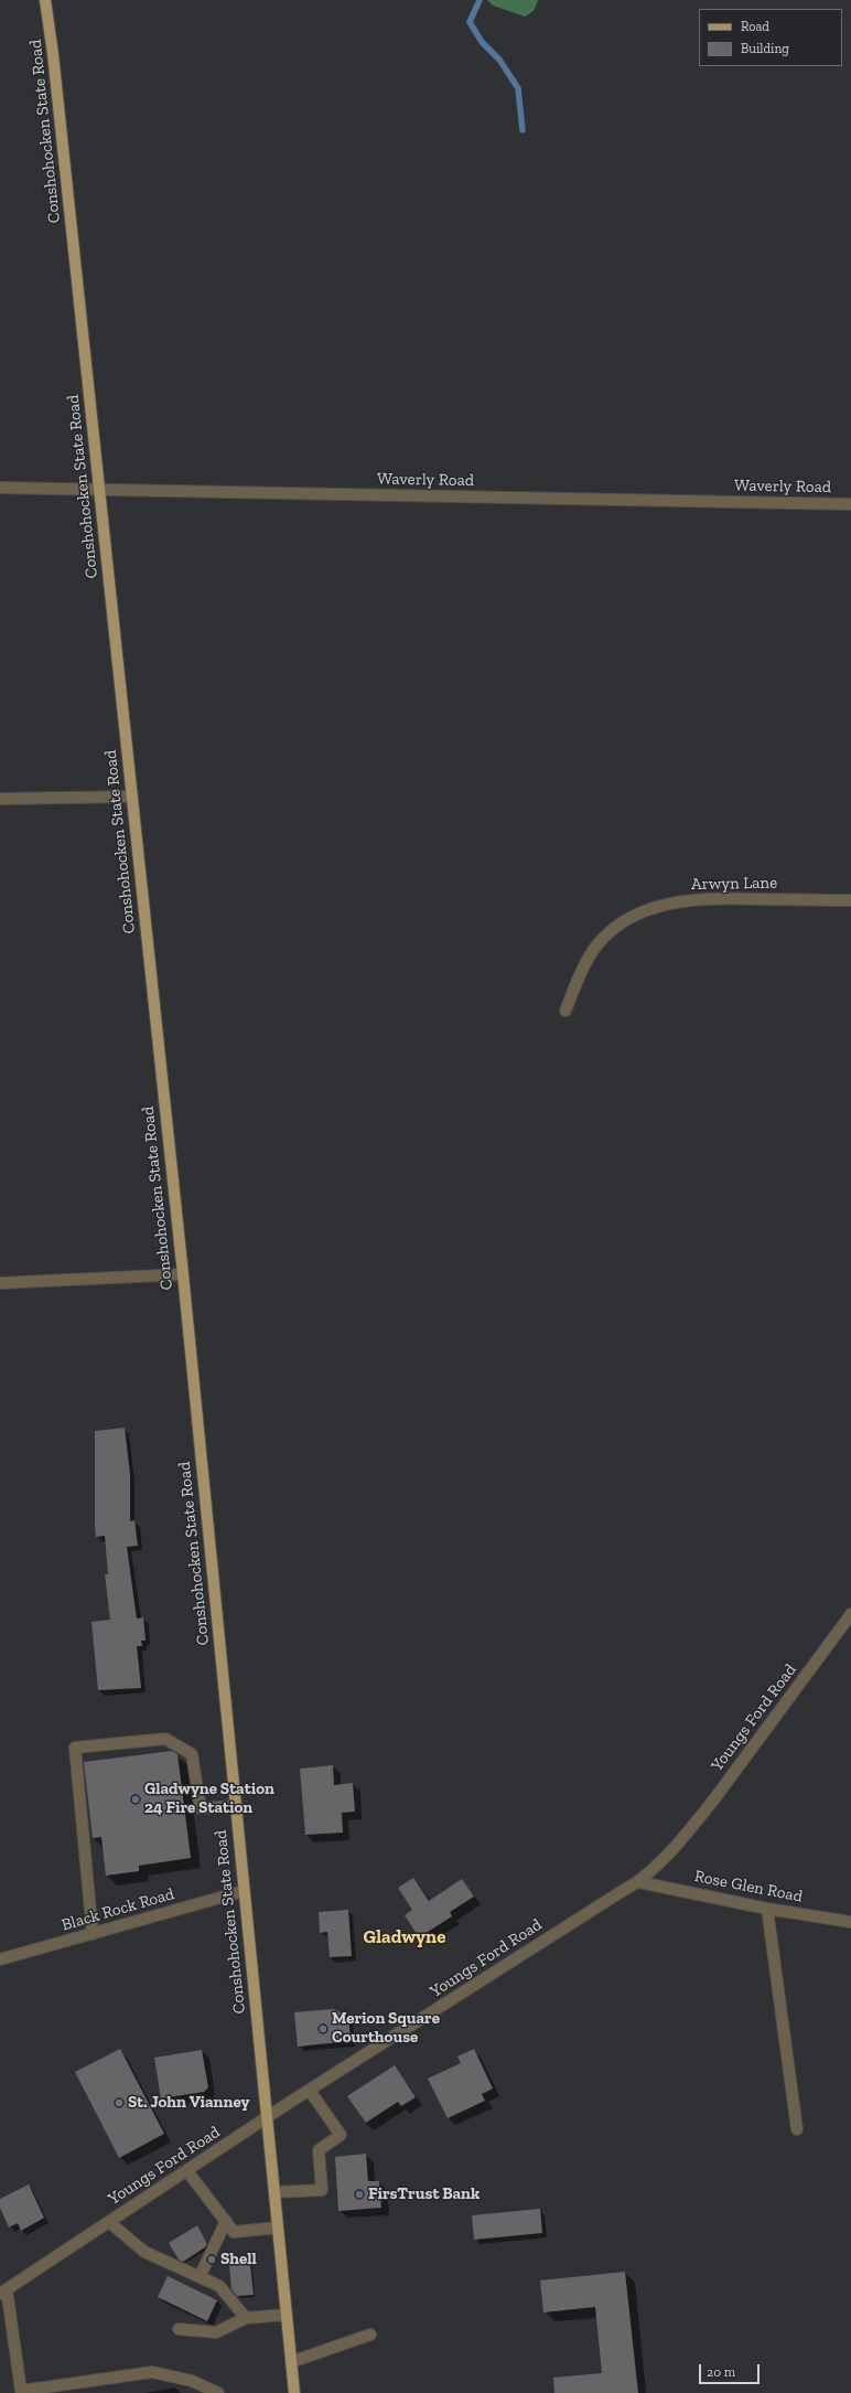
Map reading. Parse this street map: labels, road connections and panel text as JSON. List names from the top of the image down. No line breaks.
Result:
{"streets":{"main road":["Conshohocken State Road"],"street":["Waverly Road","Arwyn Lane","Youngs Ford Road","Rose Glen Road","Black Rock Road"]},"crossings":[["Conshohocken State Road","Waverly Road"],["Conshohocken State Road","Youngs Ford Road"],["Conshohocken State Road","Black Rock Road"],["Youngs Ford Road","Rose Glen Road"]],"districts":["Gladwyne"],"places":["Gladwyne Station 24 Fire Station","Merion Square Courthouse","St. John Vianney","FirsTrust Bank","Shell"],"legend":["Road","Building"],"scale_bar":"20 m"}
